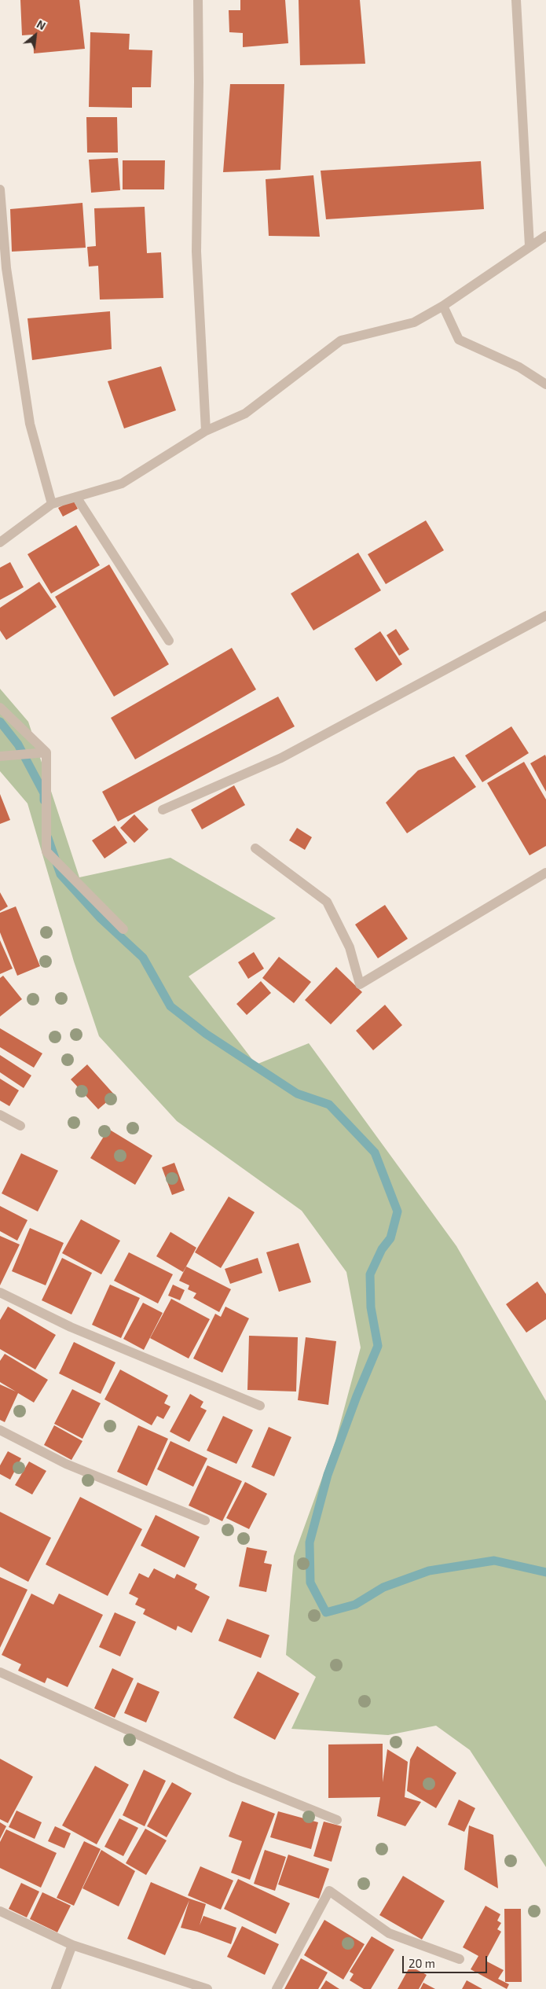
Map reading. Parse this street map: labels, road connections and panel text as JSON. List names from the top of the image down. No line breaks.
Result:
{"scale_bar":"20 m","north":"top right"}
